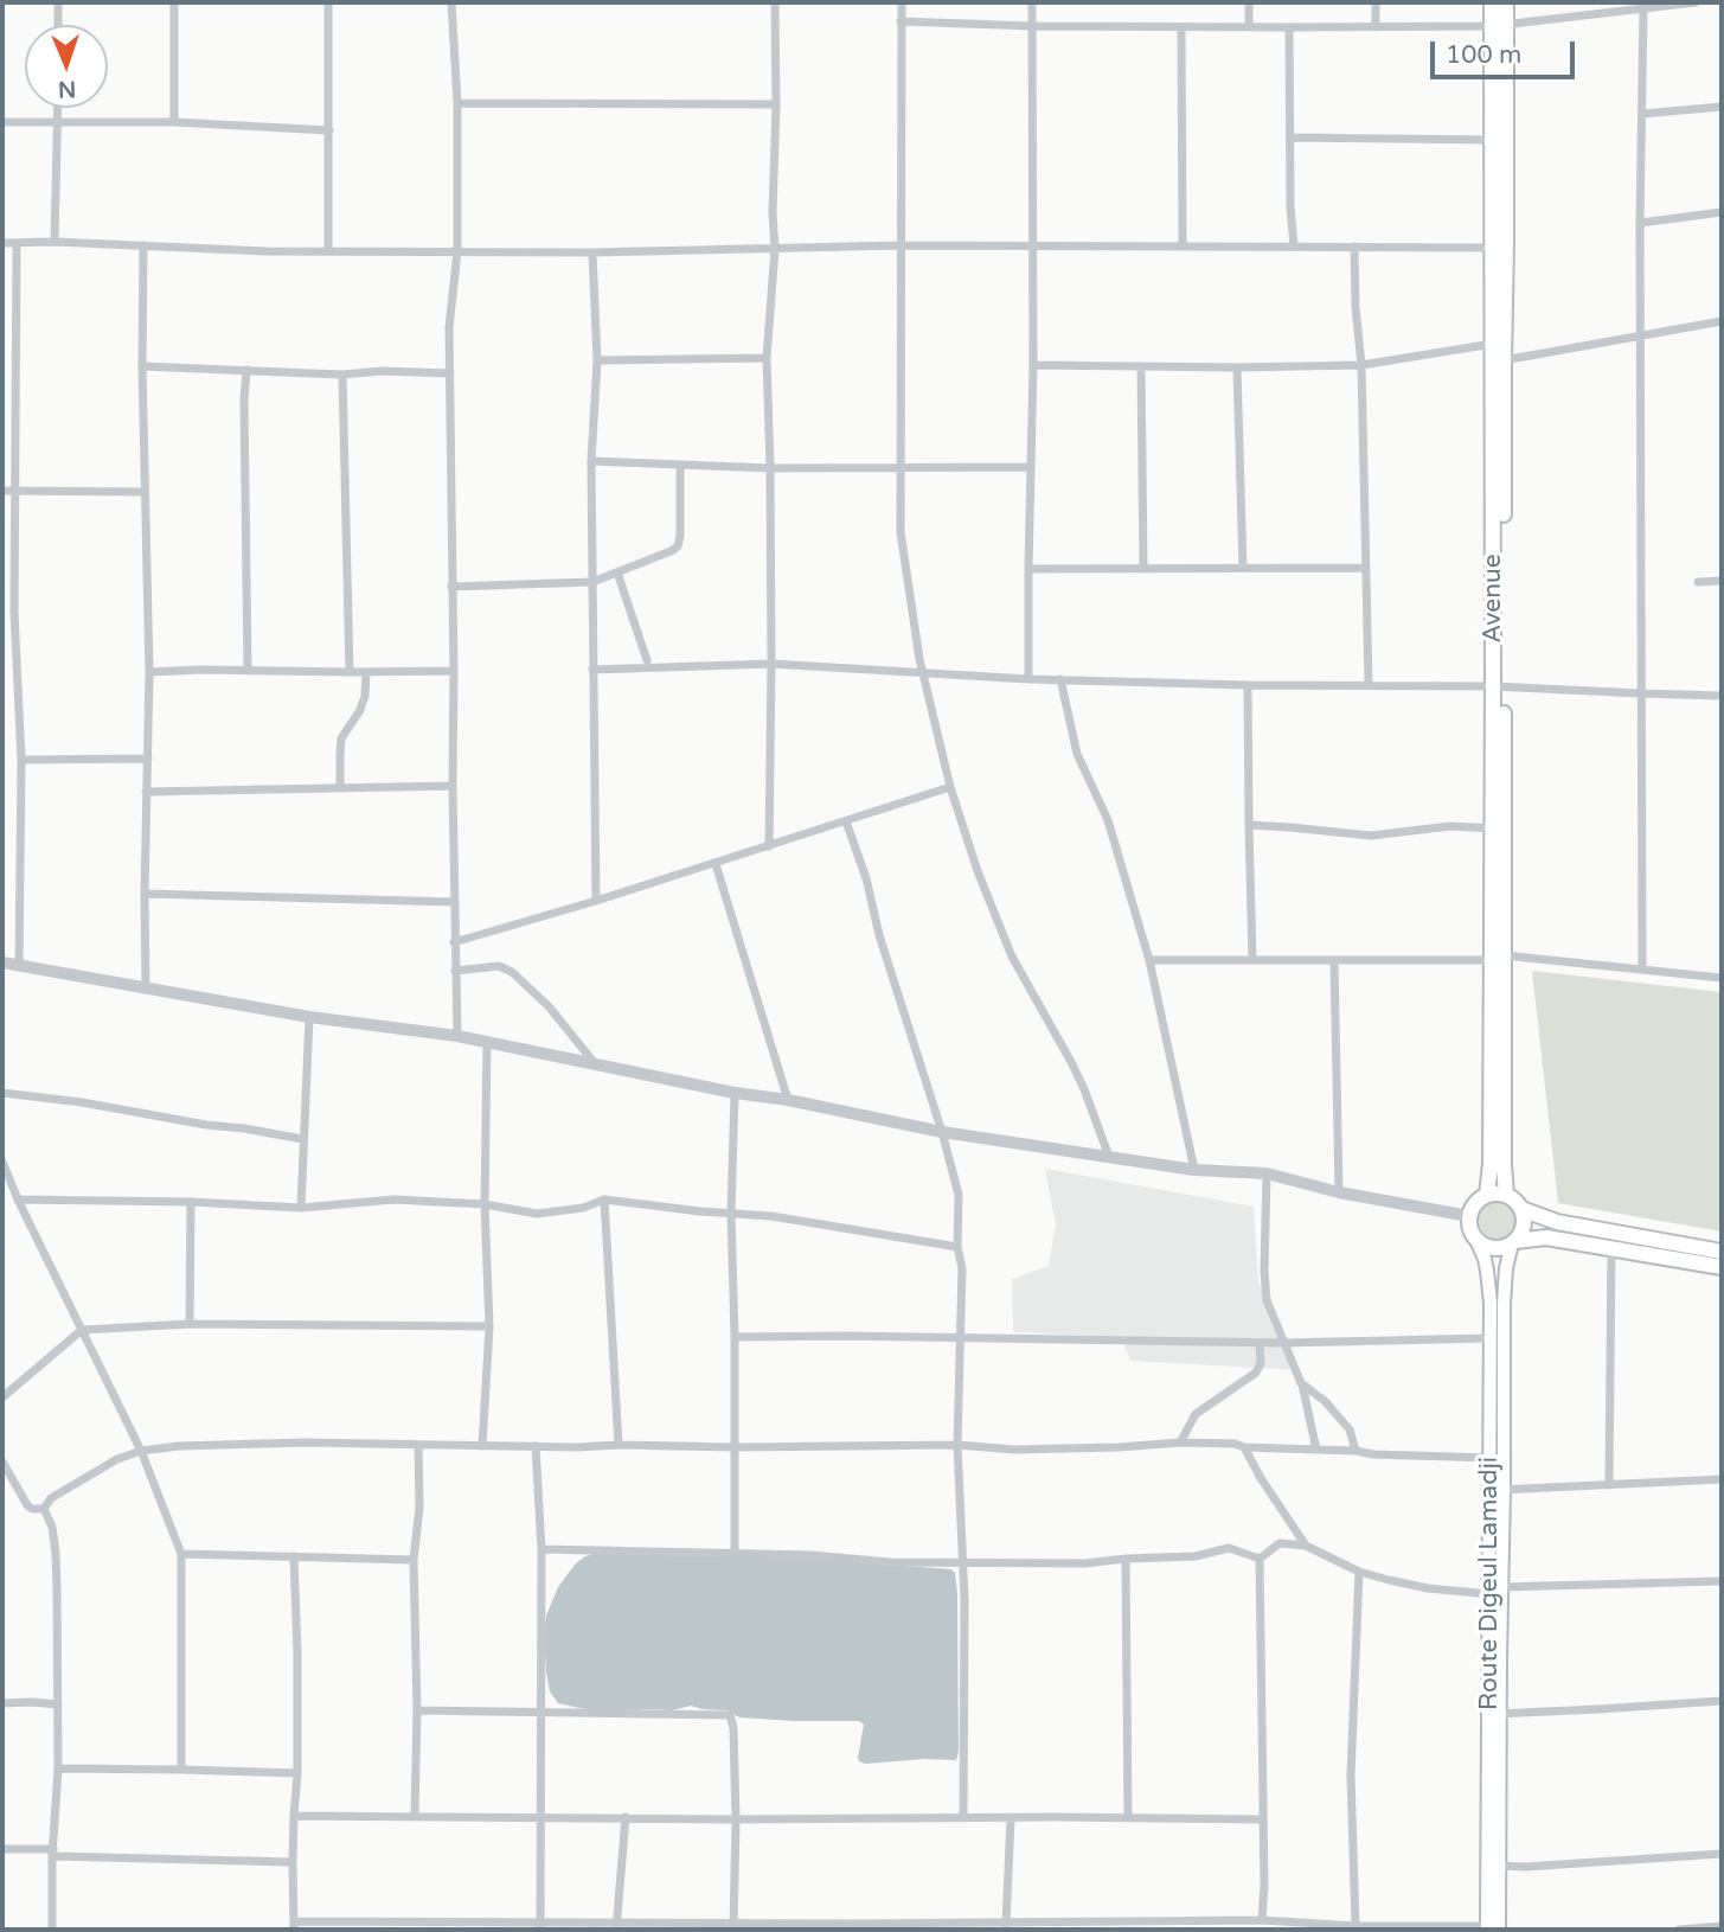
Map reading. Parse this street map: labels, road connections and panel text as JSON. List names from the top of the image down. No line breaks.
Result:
{"streets":{"highway":["Avenue"],"main road":["Route Digeul Lamadji"]},"crossings":[["Avenue","Route Digeul Lamadji"]],"scale_bar":"100 m","north":"bottom"}
